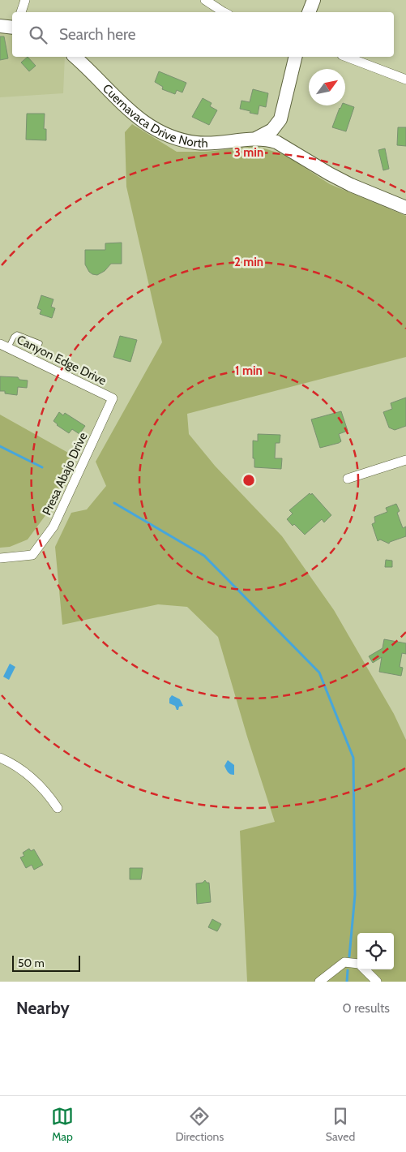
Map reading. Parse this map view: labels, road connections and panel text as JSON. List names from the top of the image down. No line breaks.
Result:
{"streets":{"street":["Cuernavaca Drive North","Canyon Edge Drive","Presa Abajo Drive"]},"crossings":[["Canyon Edge Drive","Presa Abajo Drive"]],"scale_bar":"50 m","north":"top right","page":{"search":"Search here","scale":"50 m","heading":["Nearby","0 results"],"nav":["Map","Directions","Saved"]},"rings":["3 min","2 min","1 min"]}
